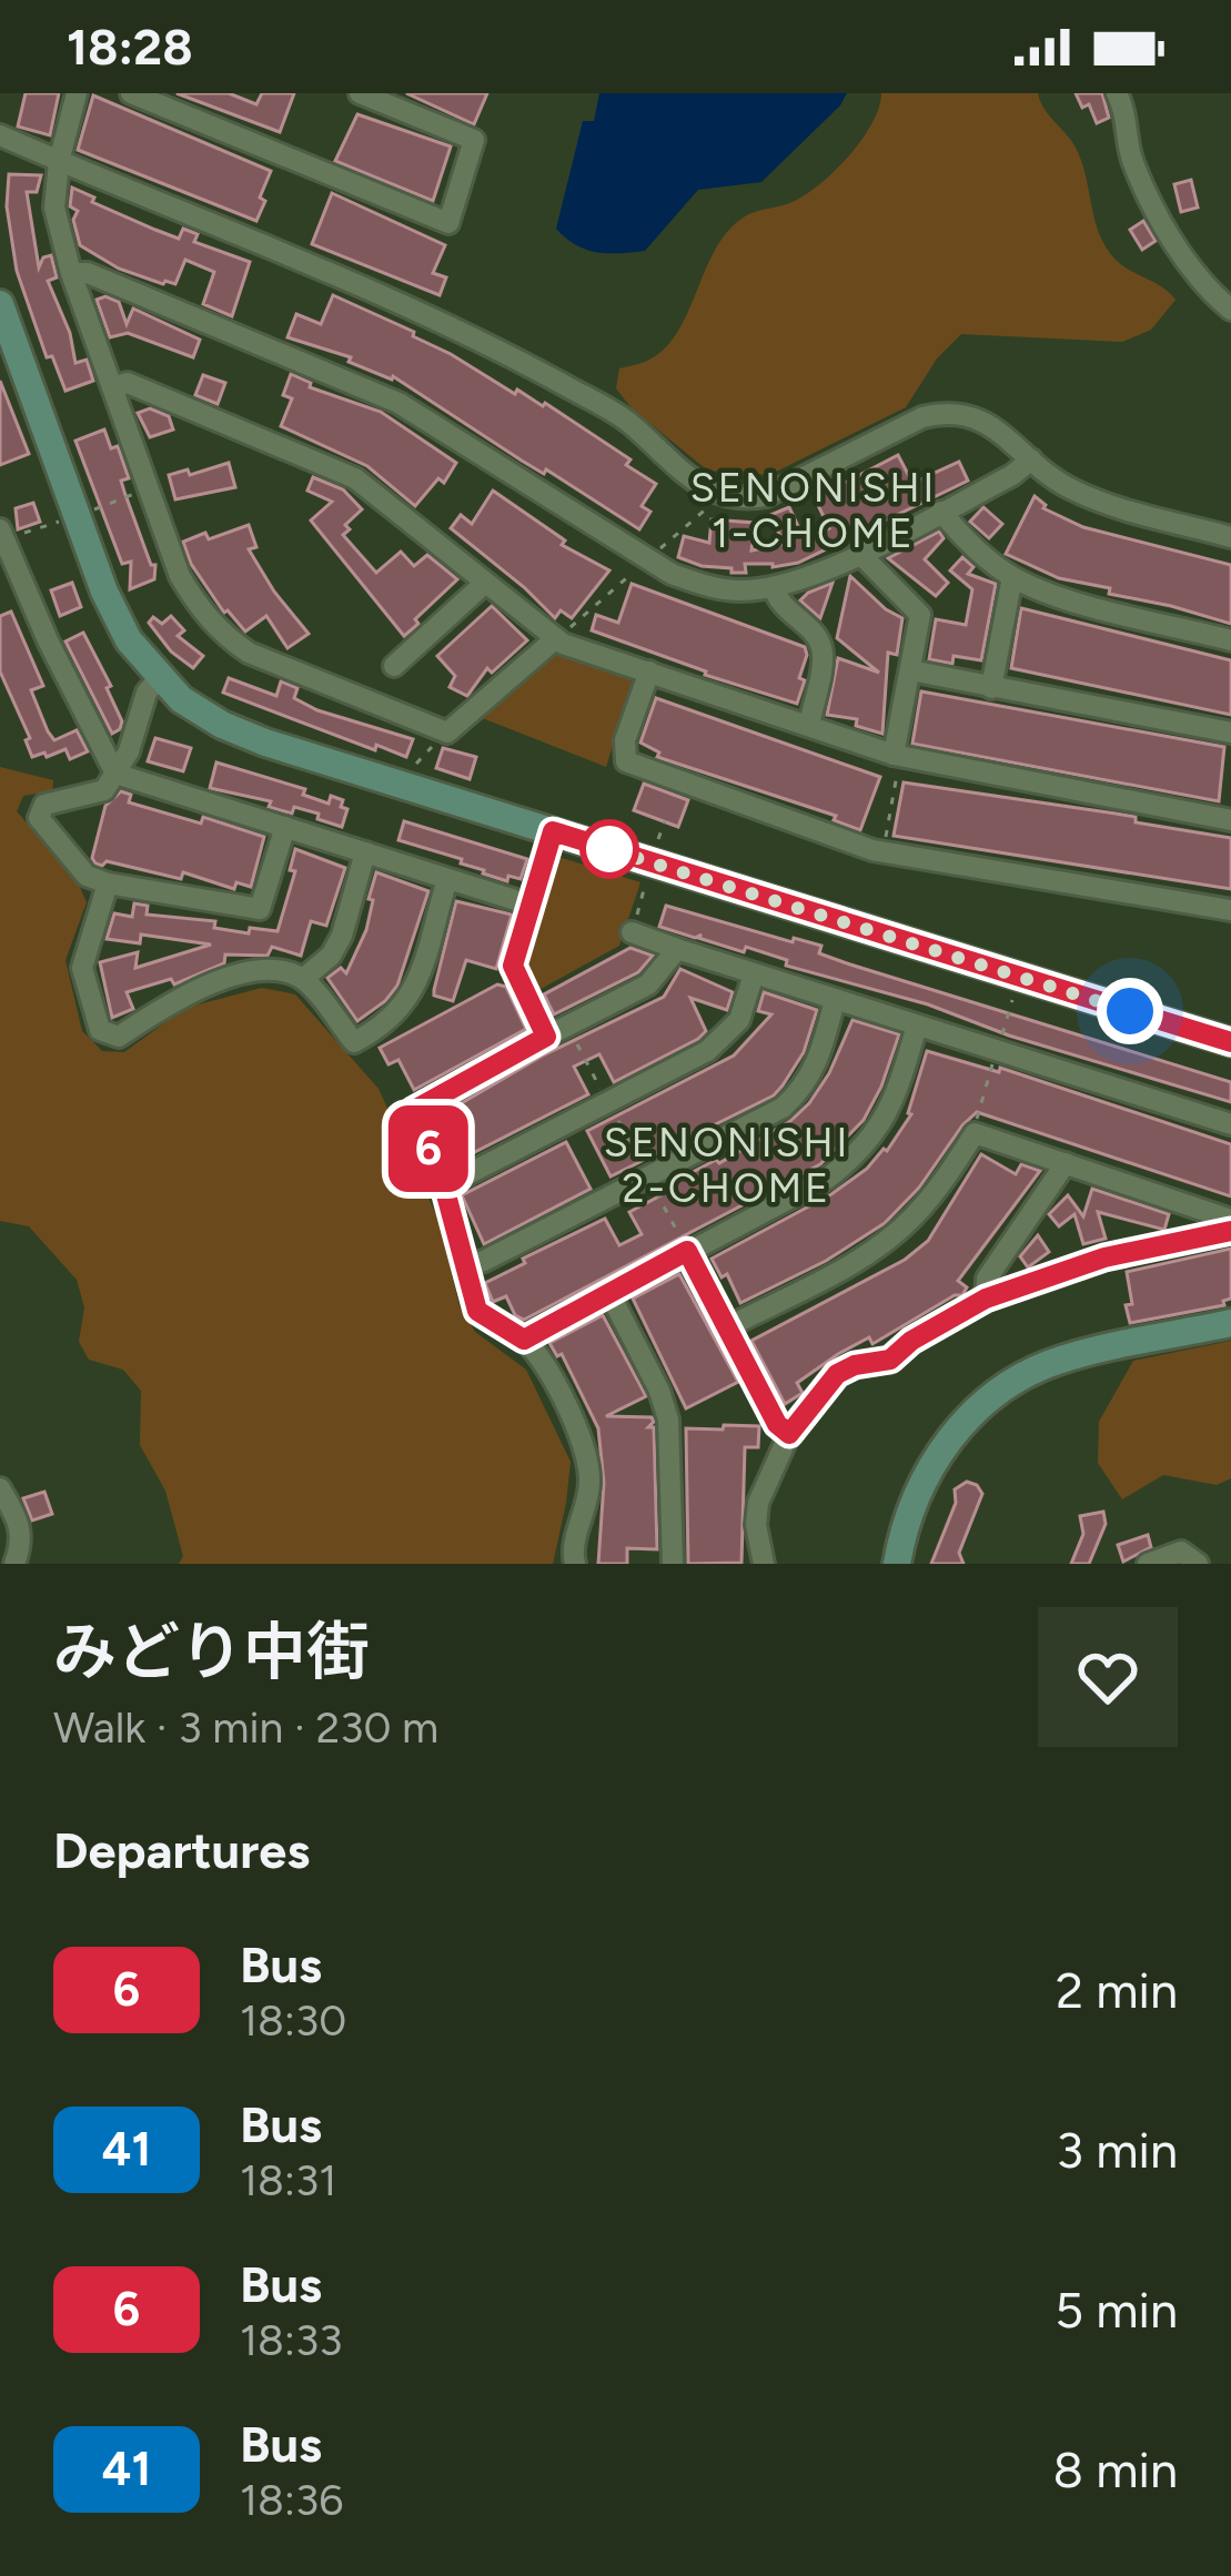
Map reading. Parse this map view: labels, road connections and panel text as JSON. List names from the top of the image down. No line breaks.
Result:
{"districts":["SENONISHI 1-CHOME","SENONISHI 2-CHOME"],"lines":["bus line 6"],"page":{"status":"18:28","on_map":"6","heading":[["みどり中街","Walk · 3 min · 230 m"],"Departures"],"list":[{"mark":"6","name":"Bus","note":"18:30","value":"2 min"},{"mark":"41","name":"Bus","note":"18:31","value":"3 min"},{"mark":"6","name":"Bus","note":"18:33","value":"5 min"},{"mark":"41","name":"Bus","note":"18:36","value":"8 min"}]}}
